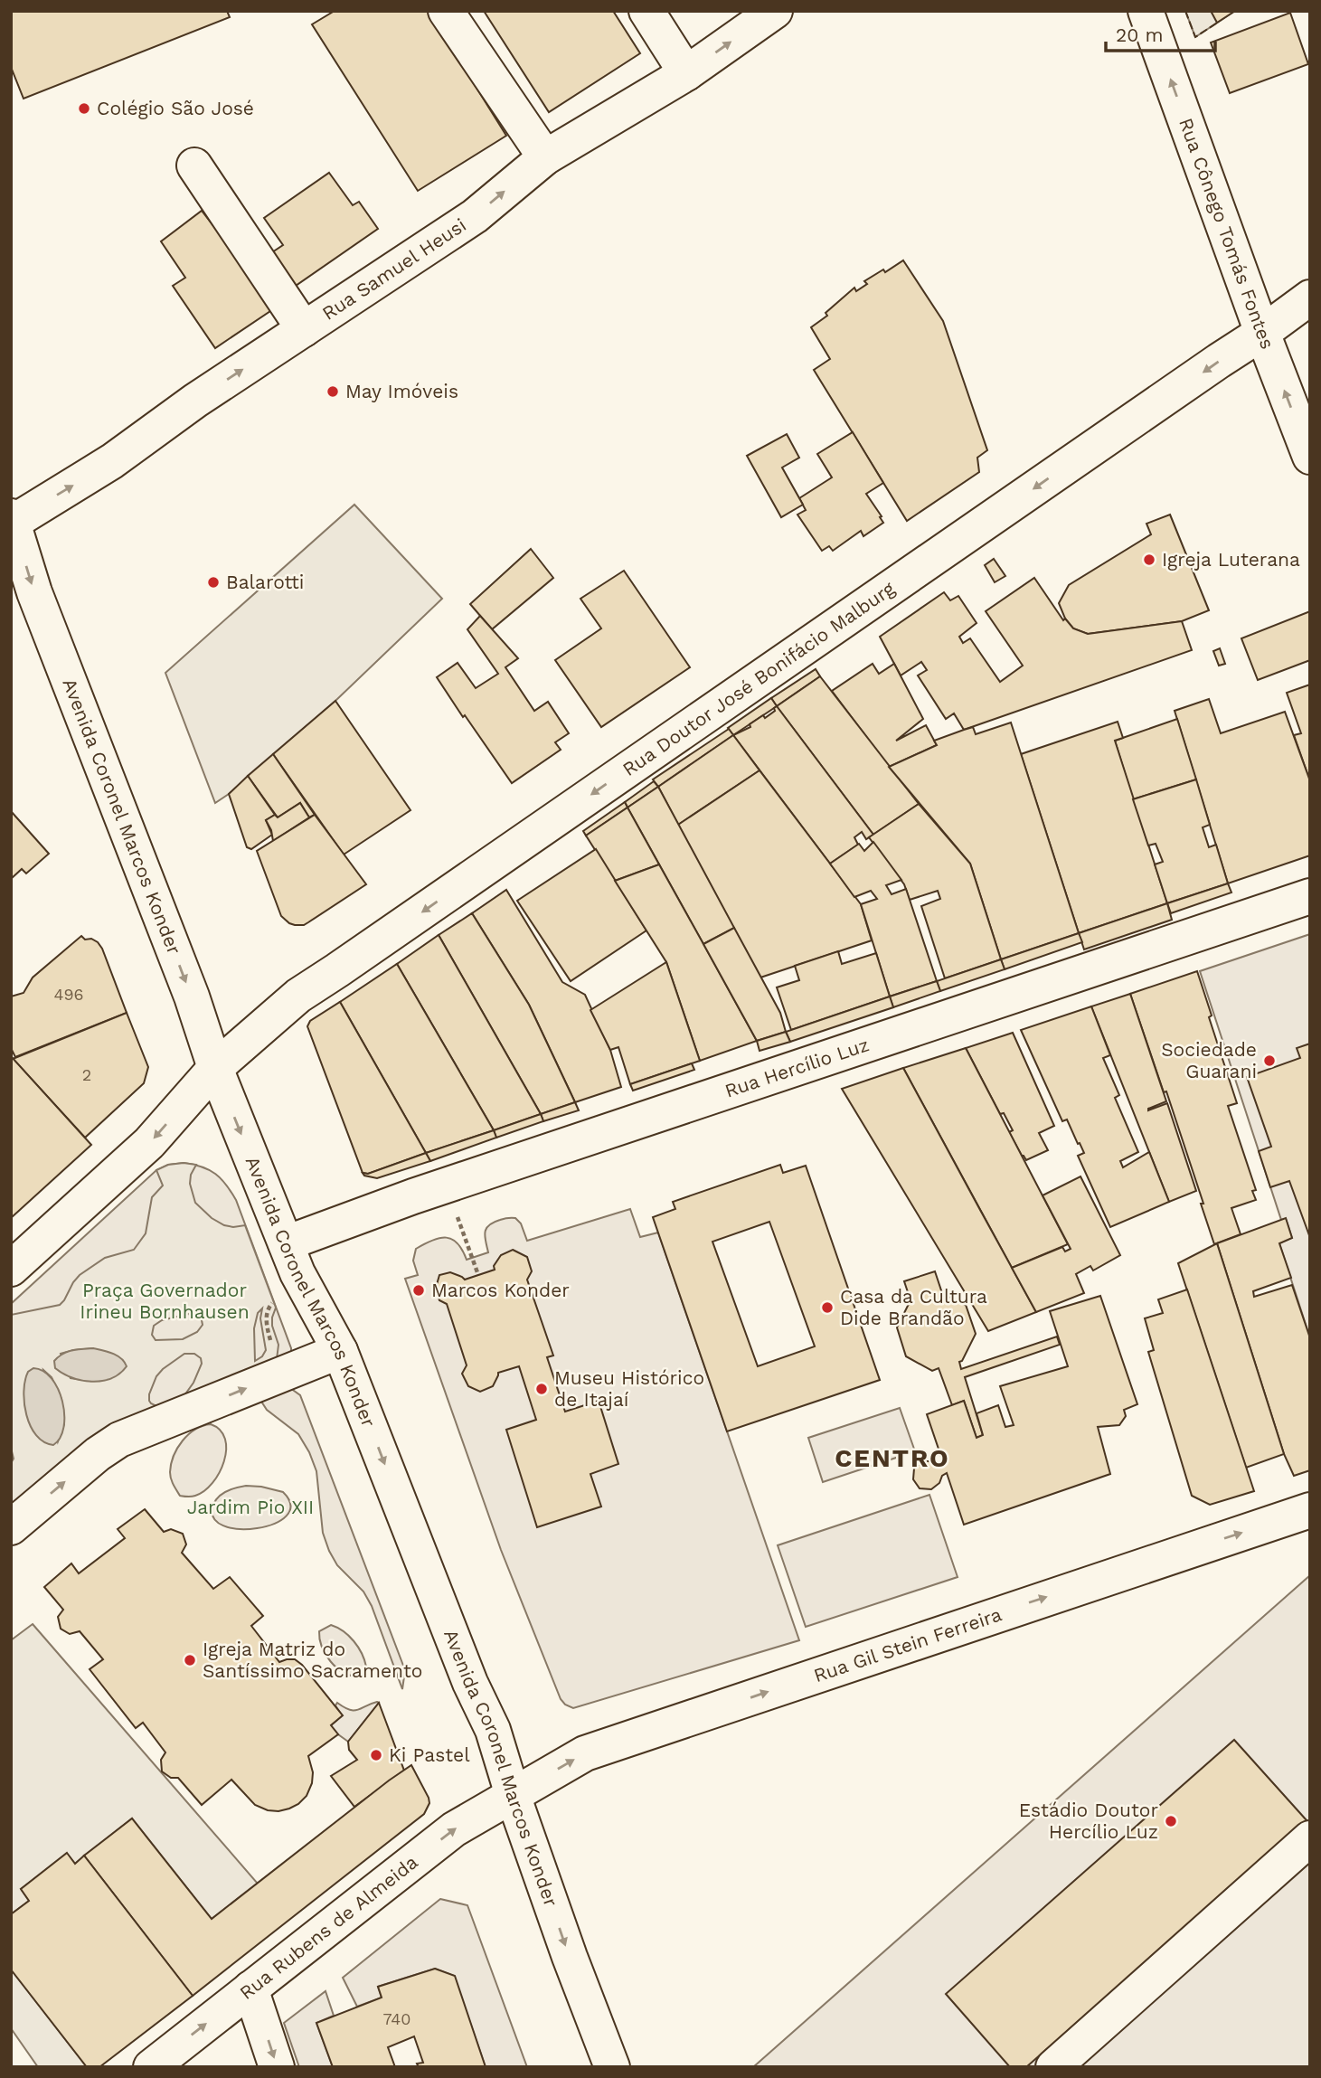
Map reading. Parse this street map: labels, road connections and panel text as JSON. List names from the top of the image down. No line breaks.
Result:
{"streets":{"main road":["Rua Cônego Tomás Fontes","Rua Samuel Heusi","Rua Doutor José Bonifácio Malburg","Avenida Coronel Marcos Konder","Rua Hercílio Luz","Rua Gil Stein Ferreira","Rua Rubens de Almeida"]},"crossings":[["Rua Cônego Tomás Fontes","Rua Doutor José Bonifácio Malburg"],["Rua Samuel Heusi","Avenida Coronel Marcos Konder"],["Rua Doutor José Bonifácio Malburg","Avenida Coronel Marcos Konder"],["Avenida Coronel Marcos Konder","Rua Hercílio Luz"],["Avenida Coronel Marcos Konder","Rua Gil Stein Ferreira"],["Avenida Coronel Marcos Konder","Rua Rubens de Almeida"],["Rua Gil Stein Ferreira","Rua Rubens de Almeida"]],"one_way":["Rua Cônego Tomás Fontes","Rua Samuel Heusi","Rua Doutor José Bonifácio Malburg","Avenida Coronel Marcos Konder","Rua Gil Stein Ferreira","Rua Rubens de Almeida"],"districts":["CENTRO"],"parks":["Praça Governador Irineu Bornhausen","Jardim Pio XII"],"places":["Colégio São José","May Imóveis","Igreja Luterana","Balarotti","Sociedade Guarani","Marcos Konder","Casa da Cultura Dide Brandão","Museu Histórico de Itajaí","Igreja Matriz do Santíssimo Sacramento","Ki Pastel","Estádio Doutor Hercílio Luz"],"house_numbers":["496","2","740"],"scale_bar":"20 m"}
